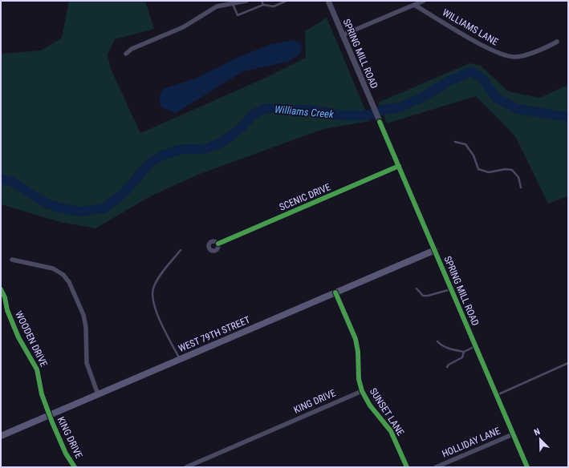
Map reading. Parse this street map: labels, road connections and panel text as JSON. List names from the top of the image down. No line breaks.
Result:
{"streets":{"main road":["WEST 79TH STREET"],"street":["WILLIAMS LANE","SPRING MILL ROAD","SCENIC DRIVE","WOODEN DRIVE","KING DRIVE","SUNSET LANE","HOLLIDAY LANE"]},"crossings":[["SPRING MILL ROAD","SCENIC DRIVE"],["SPRING MILL ROAD","WEST 79TH STREET"],["SPRING MILL ROAD","HOLLIDAY LANE"],["WEST 79TH STREET","WOODEN DRIVE"],["WEST 79TH STREET","KING DRIVE"],["WEST 79TH STREET","SUNSET LANE"],["WOODEN DRIVE","KING DRIVE"],["KING DRIVE","SUNSET LANE"]],"water":["Williams Creek"],"north":"top left"}
